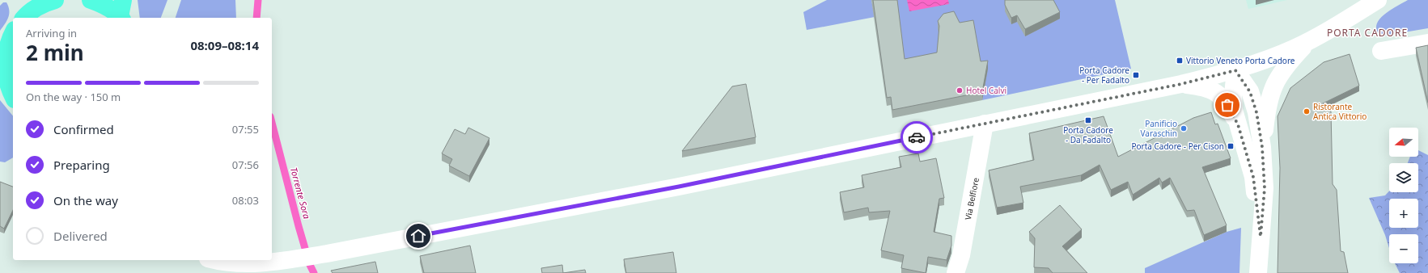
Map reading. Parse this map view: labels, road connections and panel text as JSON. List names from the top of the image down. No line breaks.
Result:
{"streets":{"main road":["Via Belfiore"]},"districts":["PORTA CADORE"],"water":["Torrente Sora"],"places":{"transit":["Vittorio Veneto Porta Cadore","Porta Cadore - Per Fadalto","Porta Cadore - Da Fadalto","Porta Cadore - Per Cison"],"other":["Hotel Calvi","Ristorante Antica Vittorio","Panificio Varaschin"]},"north":"left","page":{"heading":["2 min","Arriving in","08:09–08:14"],"bar":"On the way · 150 m","list":[["Confirmed","07:55"],["Preparing","07:56"],["On the way","08:03"],"Delivered"],"map_buttons":["+","−"]}}
